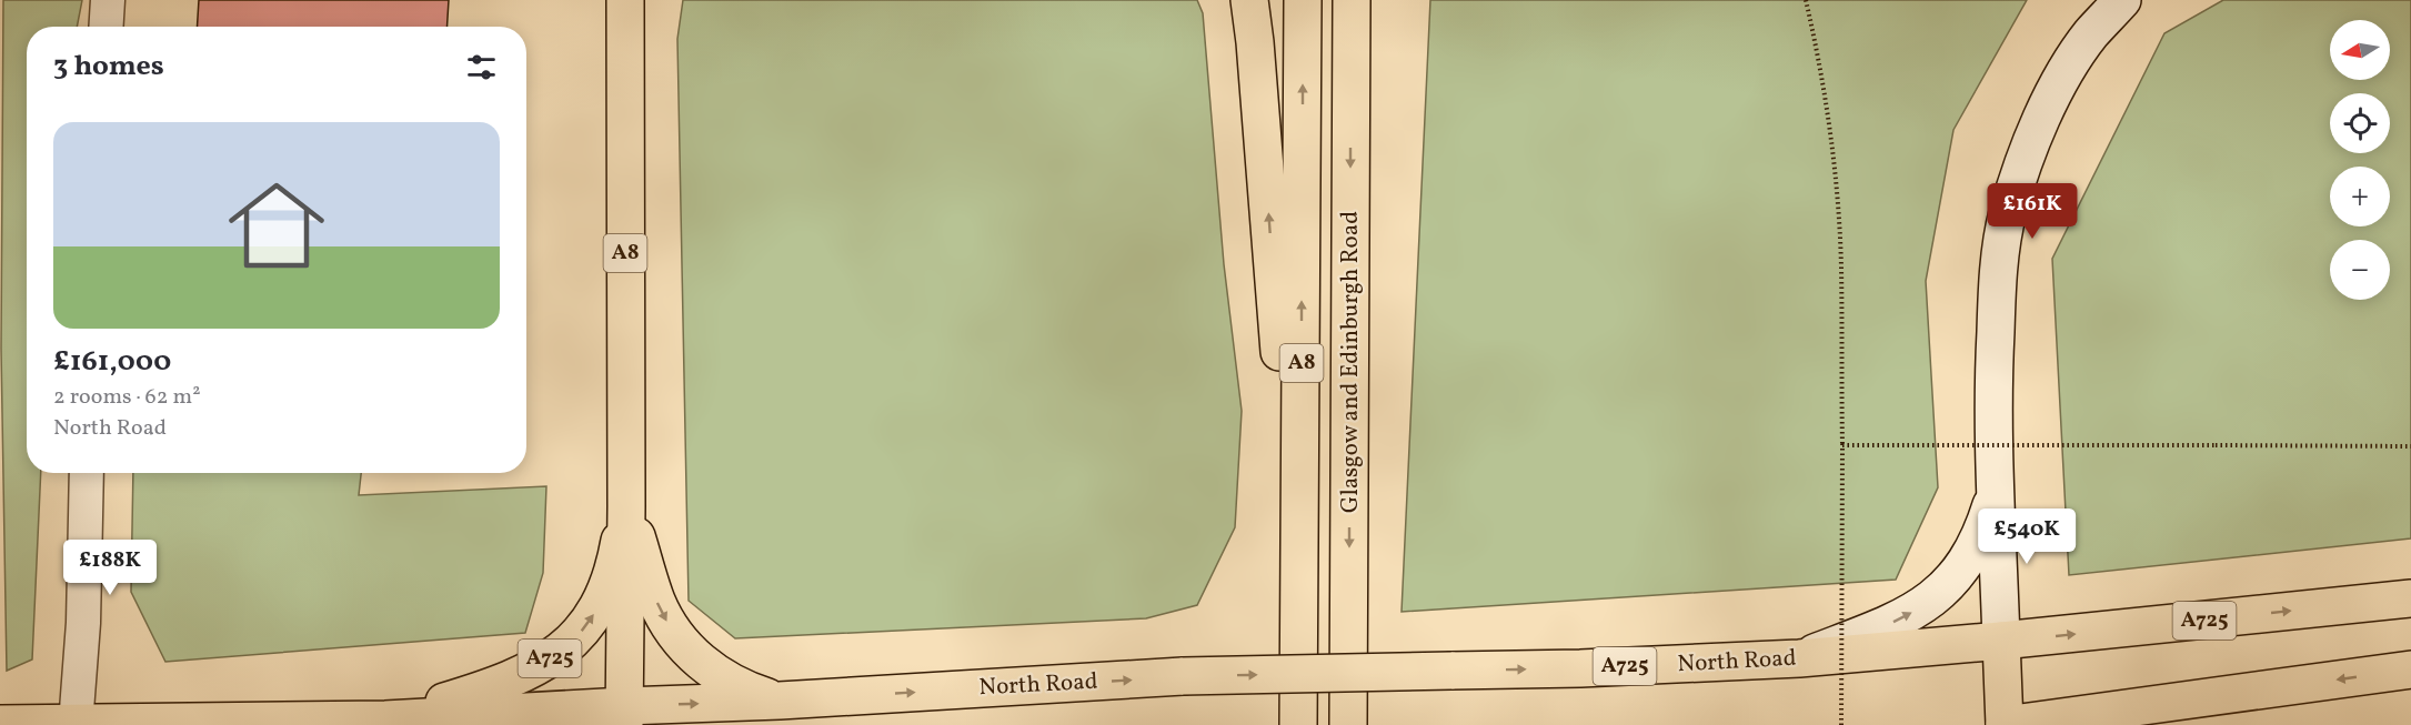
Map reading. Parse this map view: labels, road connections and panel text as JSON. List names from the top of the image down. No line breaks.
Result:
{"streets":{"main road":["A8","Glasgow and Edinburgh Road","A725","North Road"]},"crossings":[["A8","Glasgow and Edinburgh Road"],["A8","A725"],["A8","North Road"],["A725","North Road"]],"one_way":["North Road"],"north":"left","page":{"map_buttons":["+","−"],"heading":"3 homes","list":[{"name":"£161,000","note":"2 rooms · 62 m² · North Road"}],"price":["£161K","£540K","£188K"]}}
